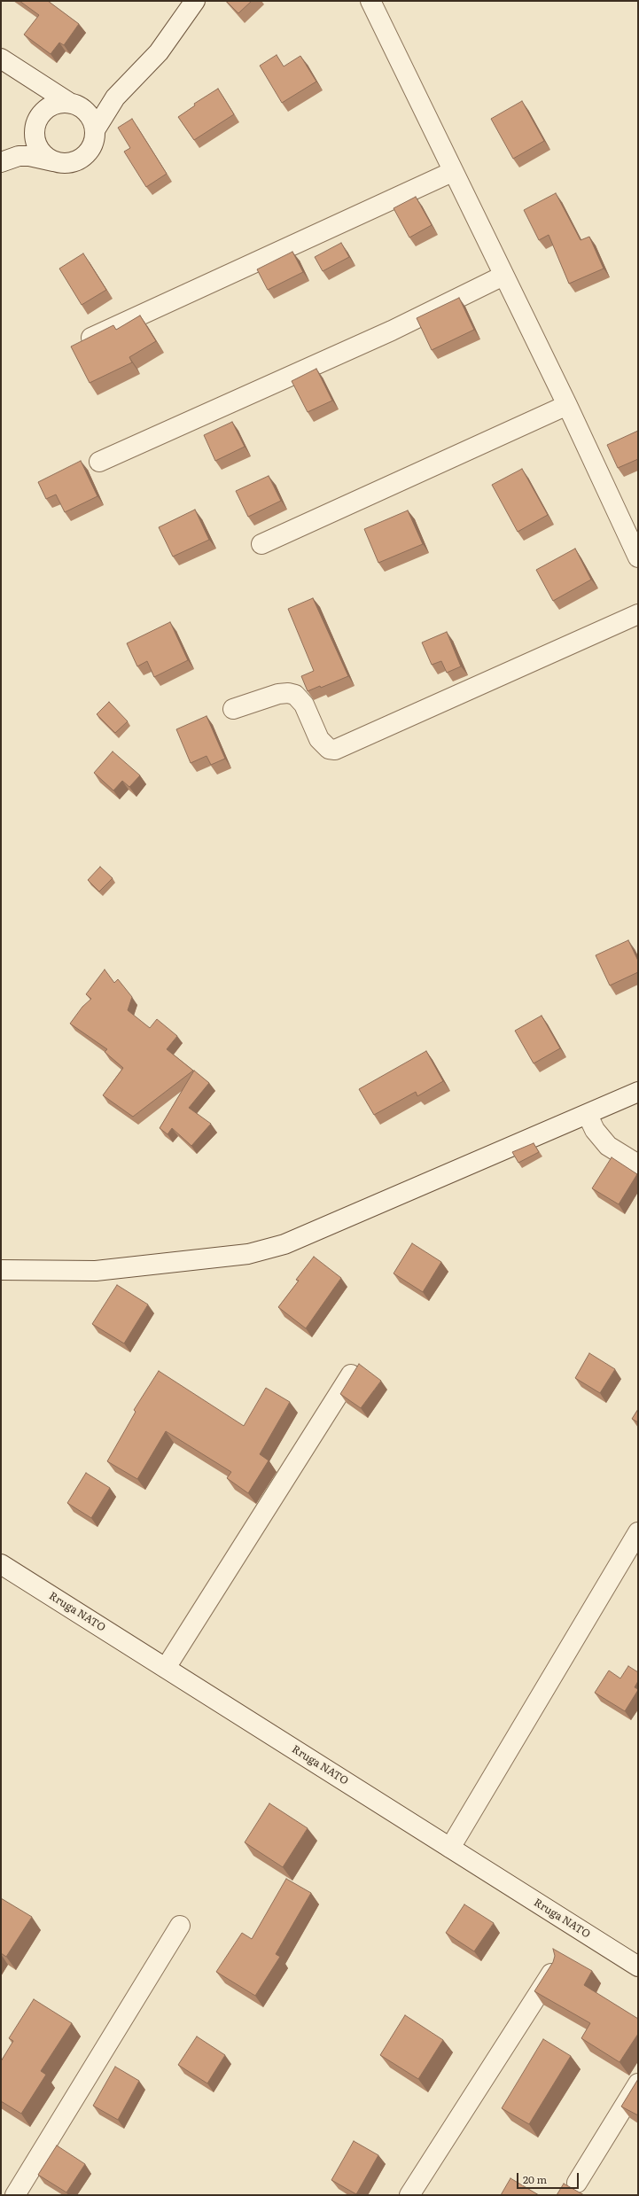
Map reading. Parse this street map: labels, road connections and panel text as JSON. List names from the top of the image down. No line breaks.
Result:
{"streets":{"street":["Rruga NATO"]},"scale_bar":"20 m"}
